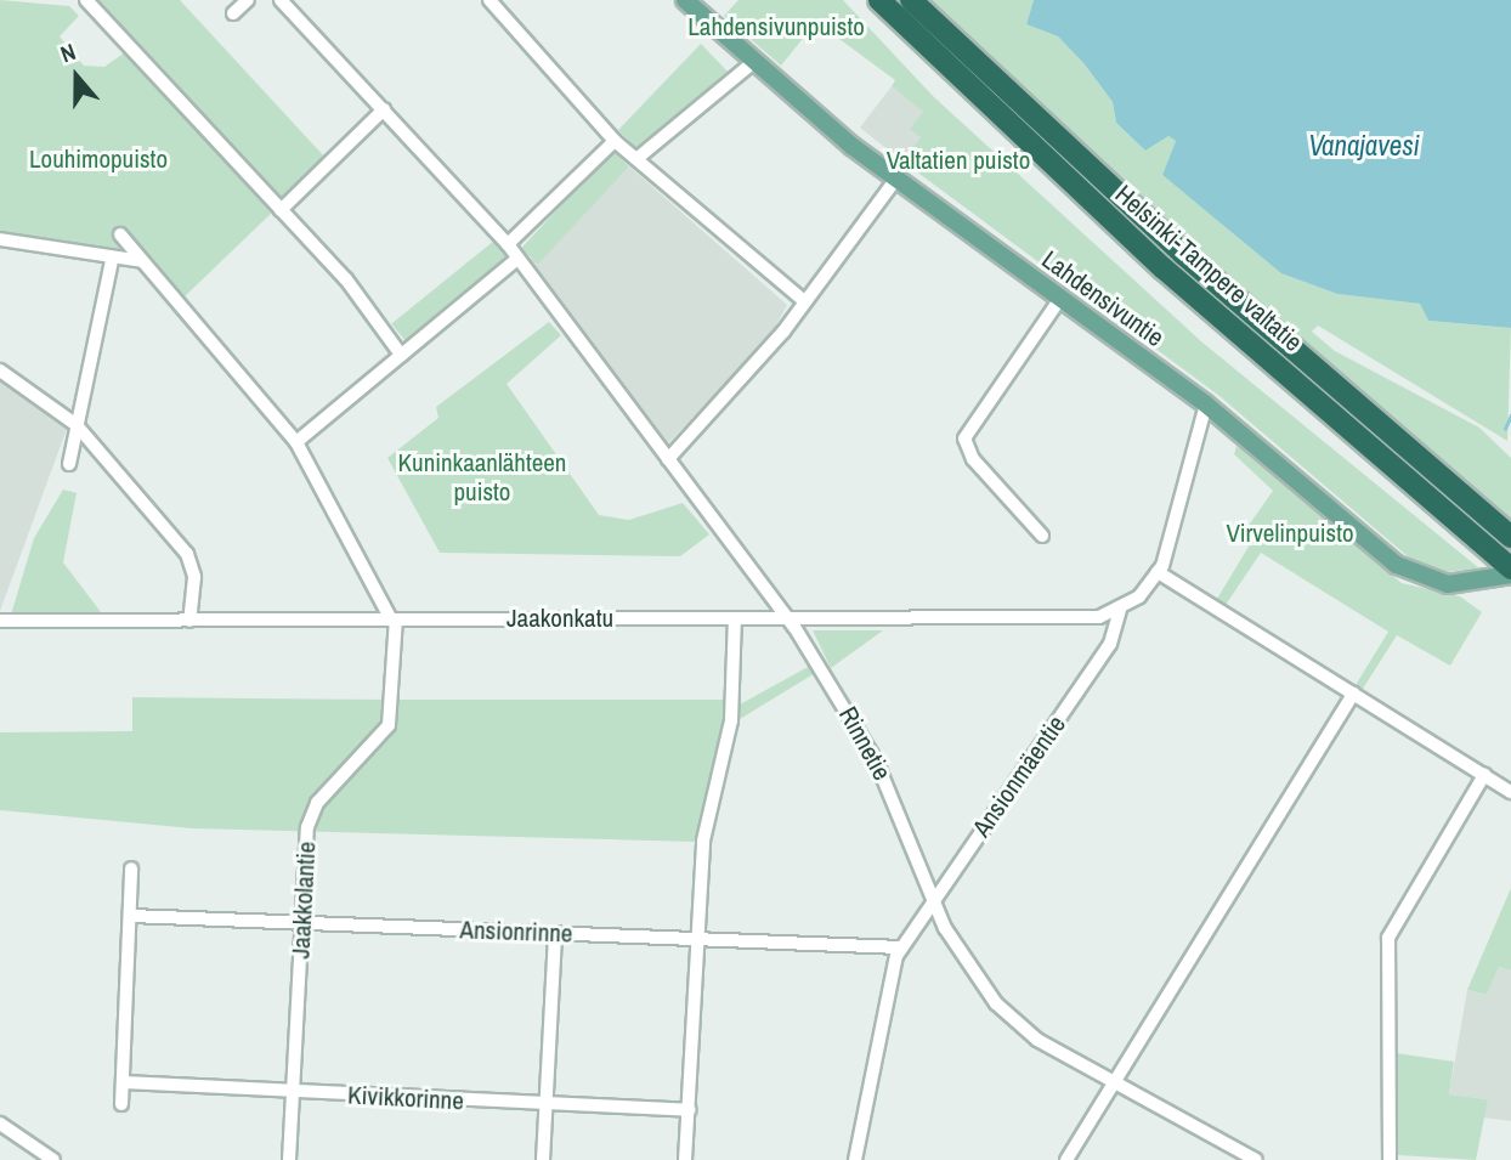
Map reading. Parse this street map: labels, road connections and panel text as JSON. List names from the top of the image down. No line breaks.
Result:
{"streets":{"highway":["Helsinki-Tampere valtatie"],"main road":["Lahdensivuntie"],"street":["Jaakonkatu","Rinnetie","Ansionmäentie","Jaakkolantie","Ansionrinne","Kivikkorinne"]},"crossings":[["Helsinki-Tampere valtatie","Lahdensivuntie"],["Lahdensivuntie","Ansionmäentie"],["Jaakonkatu","Rinnetie"],["Jaakonkatu","Ansionmäentie"],["Jaakonkatu","Jaakkolantie"],["Rinnetie","Ansionmäentie"],["Ansionmäentie","Ansionrinne"],["Jaakkolantie","Ansionrinne"],["Jaakkolantie","Kivikkorinne"]],"water":["Vanajavesi"],"parks":["Lahdensivunpuisto","Louhimopuisto","Valtatien puisto","Kuninkaanlähteen puisto","Virvelinpuisto"],"north":"top"}
